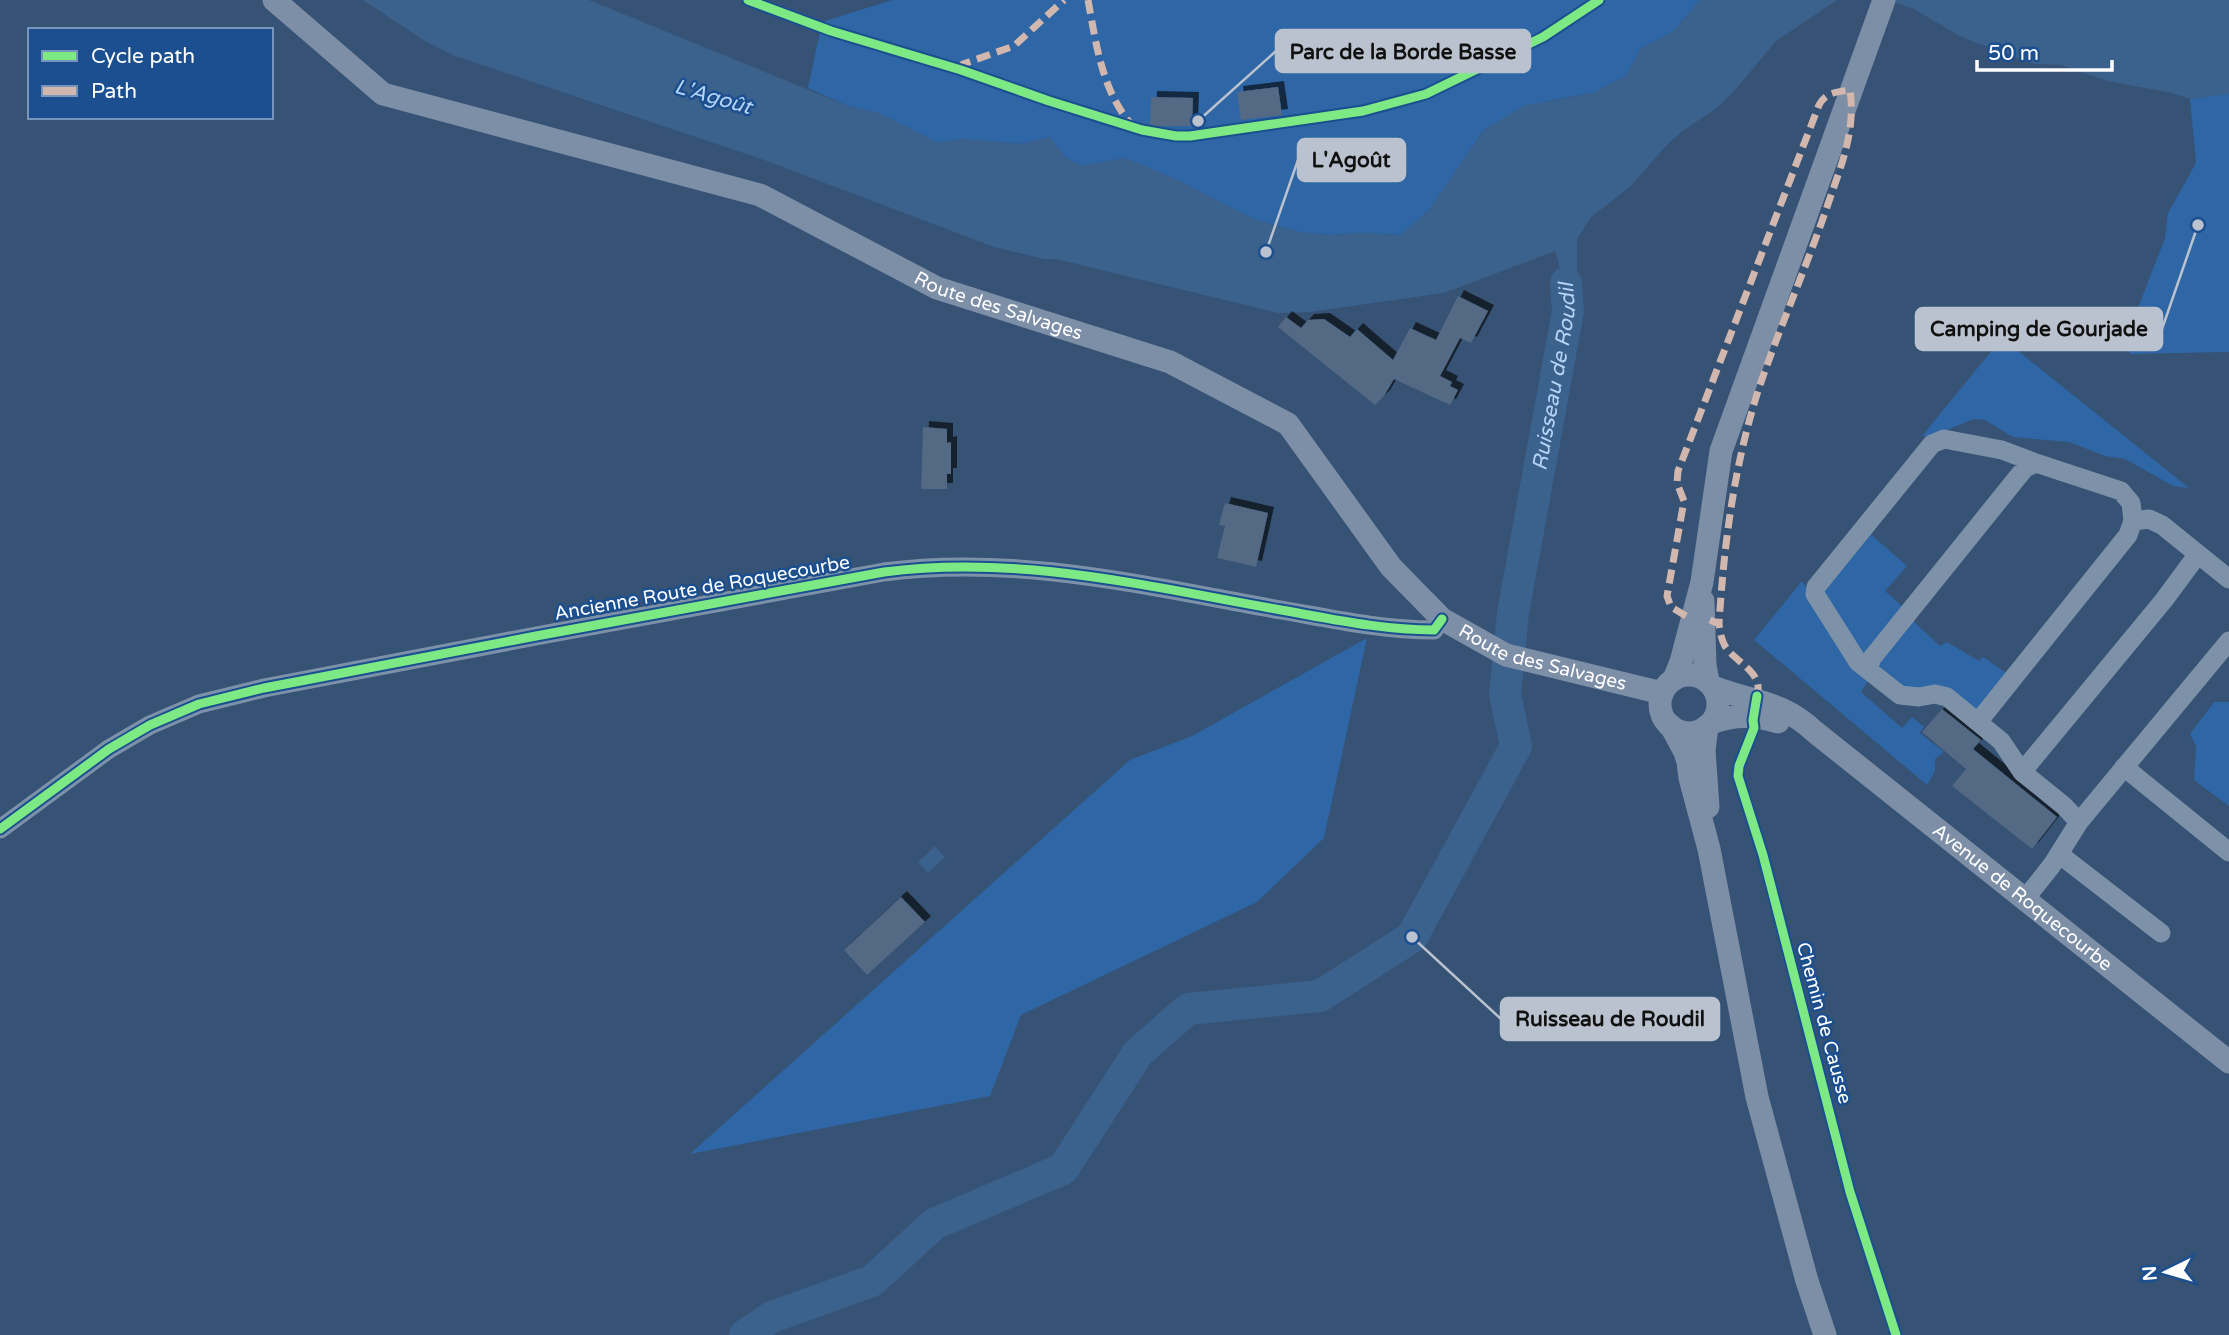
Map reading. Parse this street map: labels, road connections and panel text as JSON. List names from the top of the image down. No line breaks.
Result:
{"streets":{"main road":["Route des Salvages","Avenue de Roquecourbe"],"street":["Ancienne Route de Roquecourbe"],"cycle path":["Chemin de Causse"]},"crossings":[["Route des Salvages","Ancienne Route de Roquecourbe"],["Route des Salvages","Avenue de Roquecourbe"]],"water":["L'Agoût","Ruisseau de Roudil"],"places":["Parc de la Borde Basse","Camping de Gourjade","L'Agoût","Ruisseau de Roudil"],"legend":["Cycle path","Path"],"scale_bar":"50 m","north":"left"}
